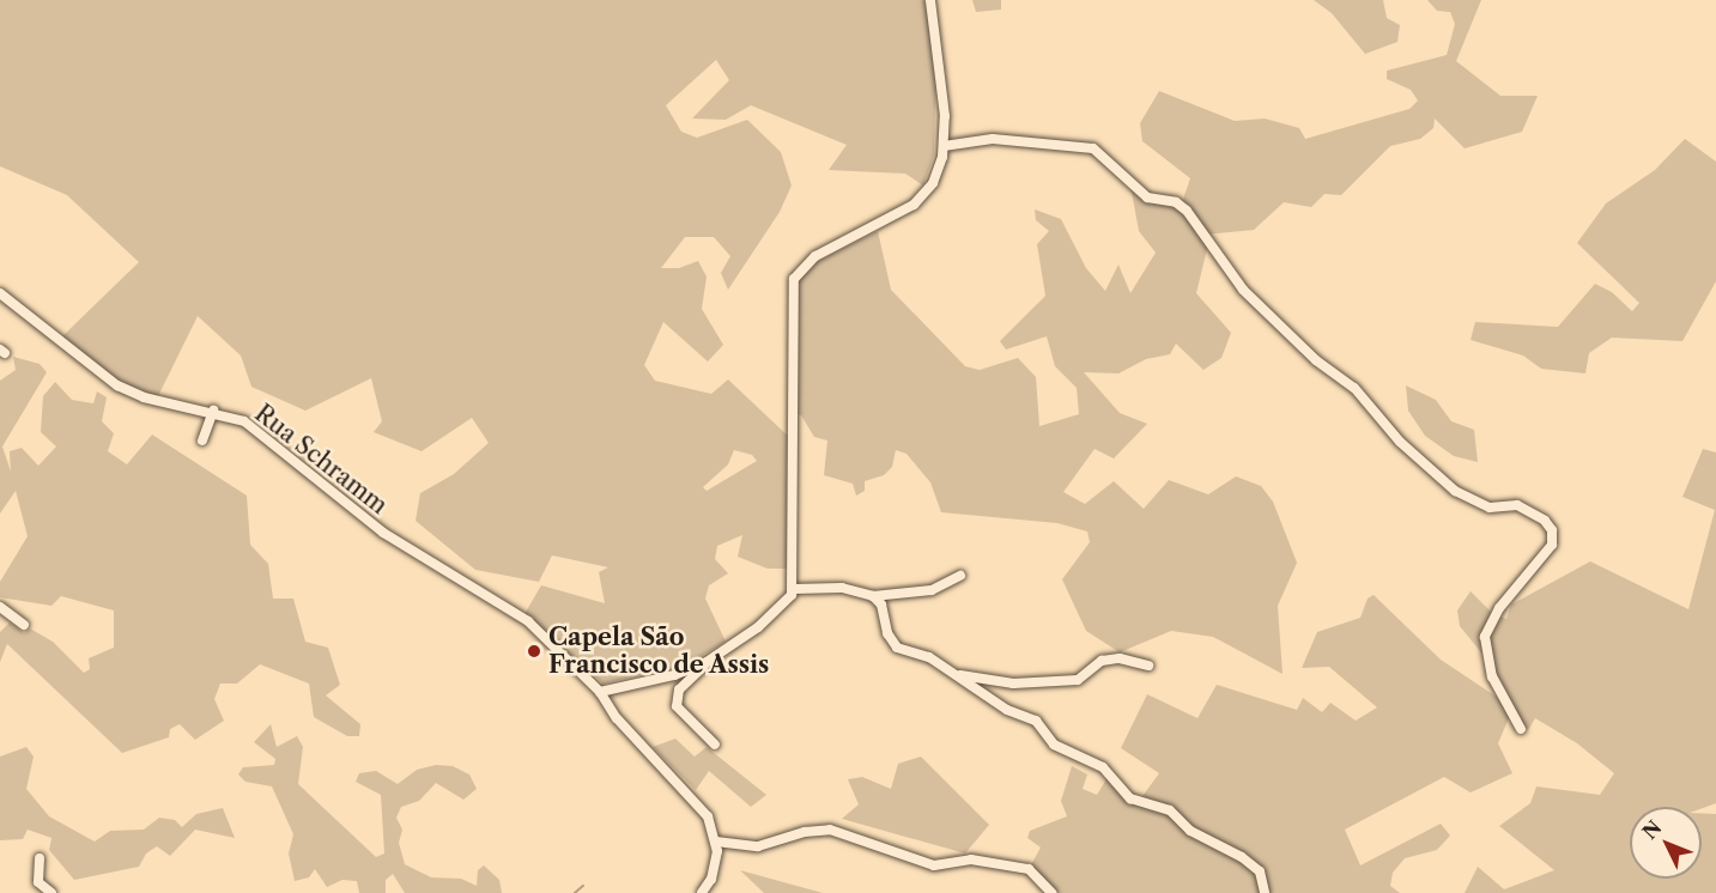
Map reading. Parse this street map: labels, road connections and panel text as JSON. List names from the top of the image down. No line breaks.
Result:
{"streets":{"street":["Rua Schramm"]},"places":["Capela São Francisco de Assis"],"north":"top left"}
